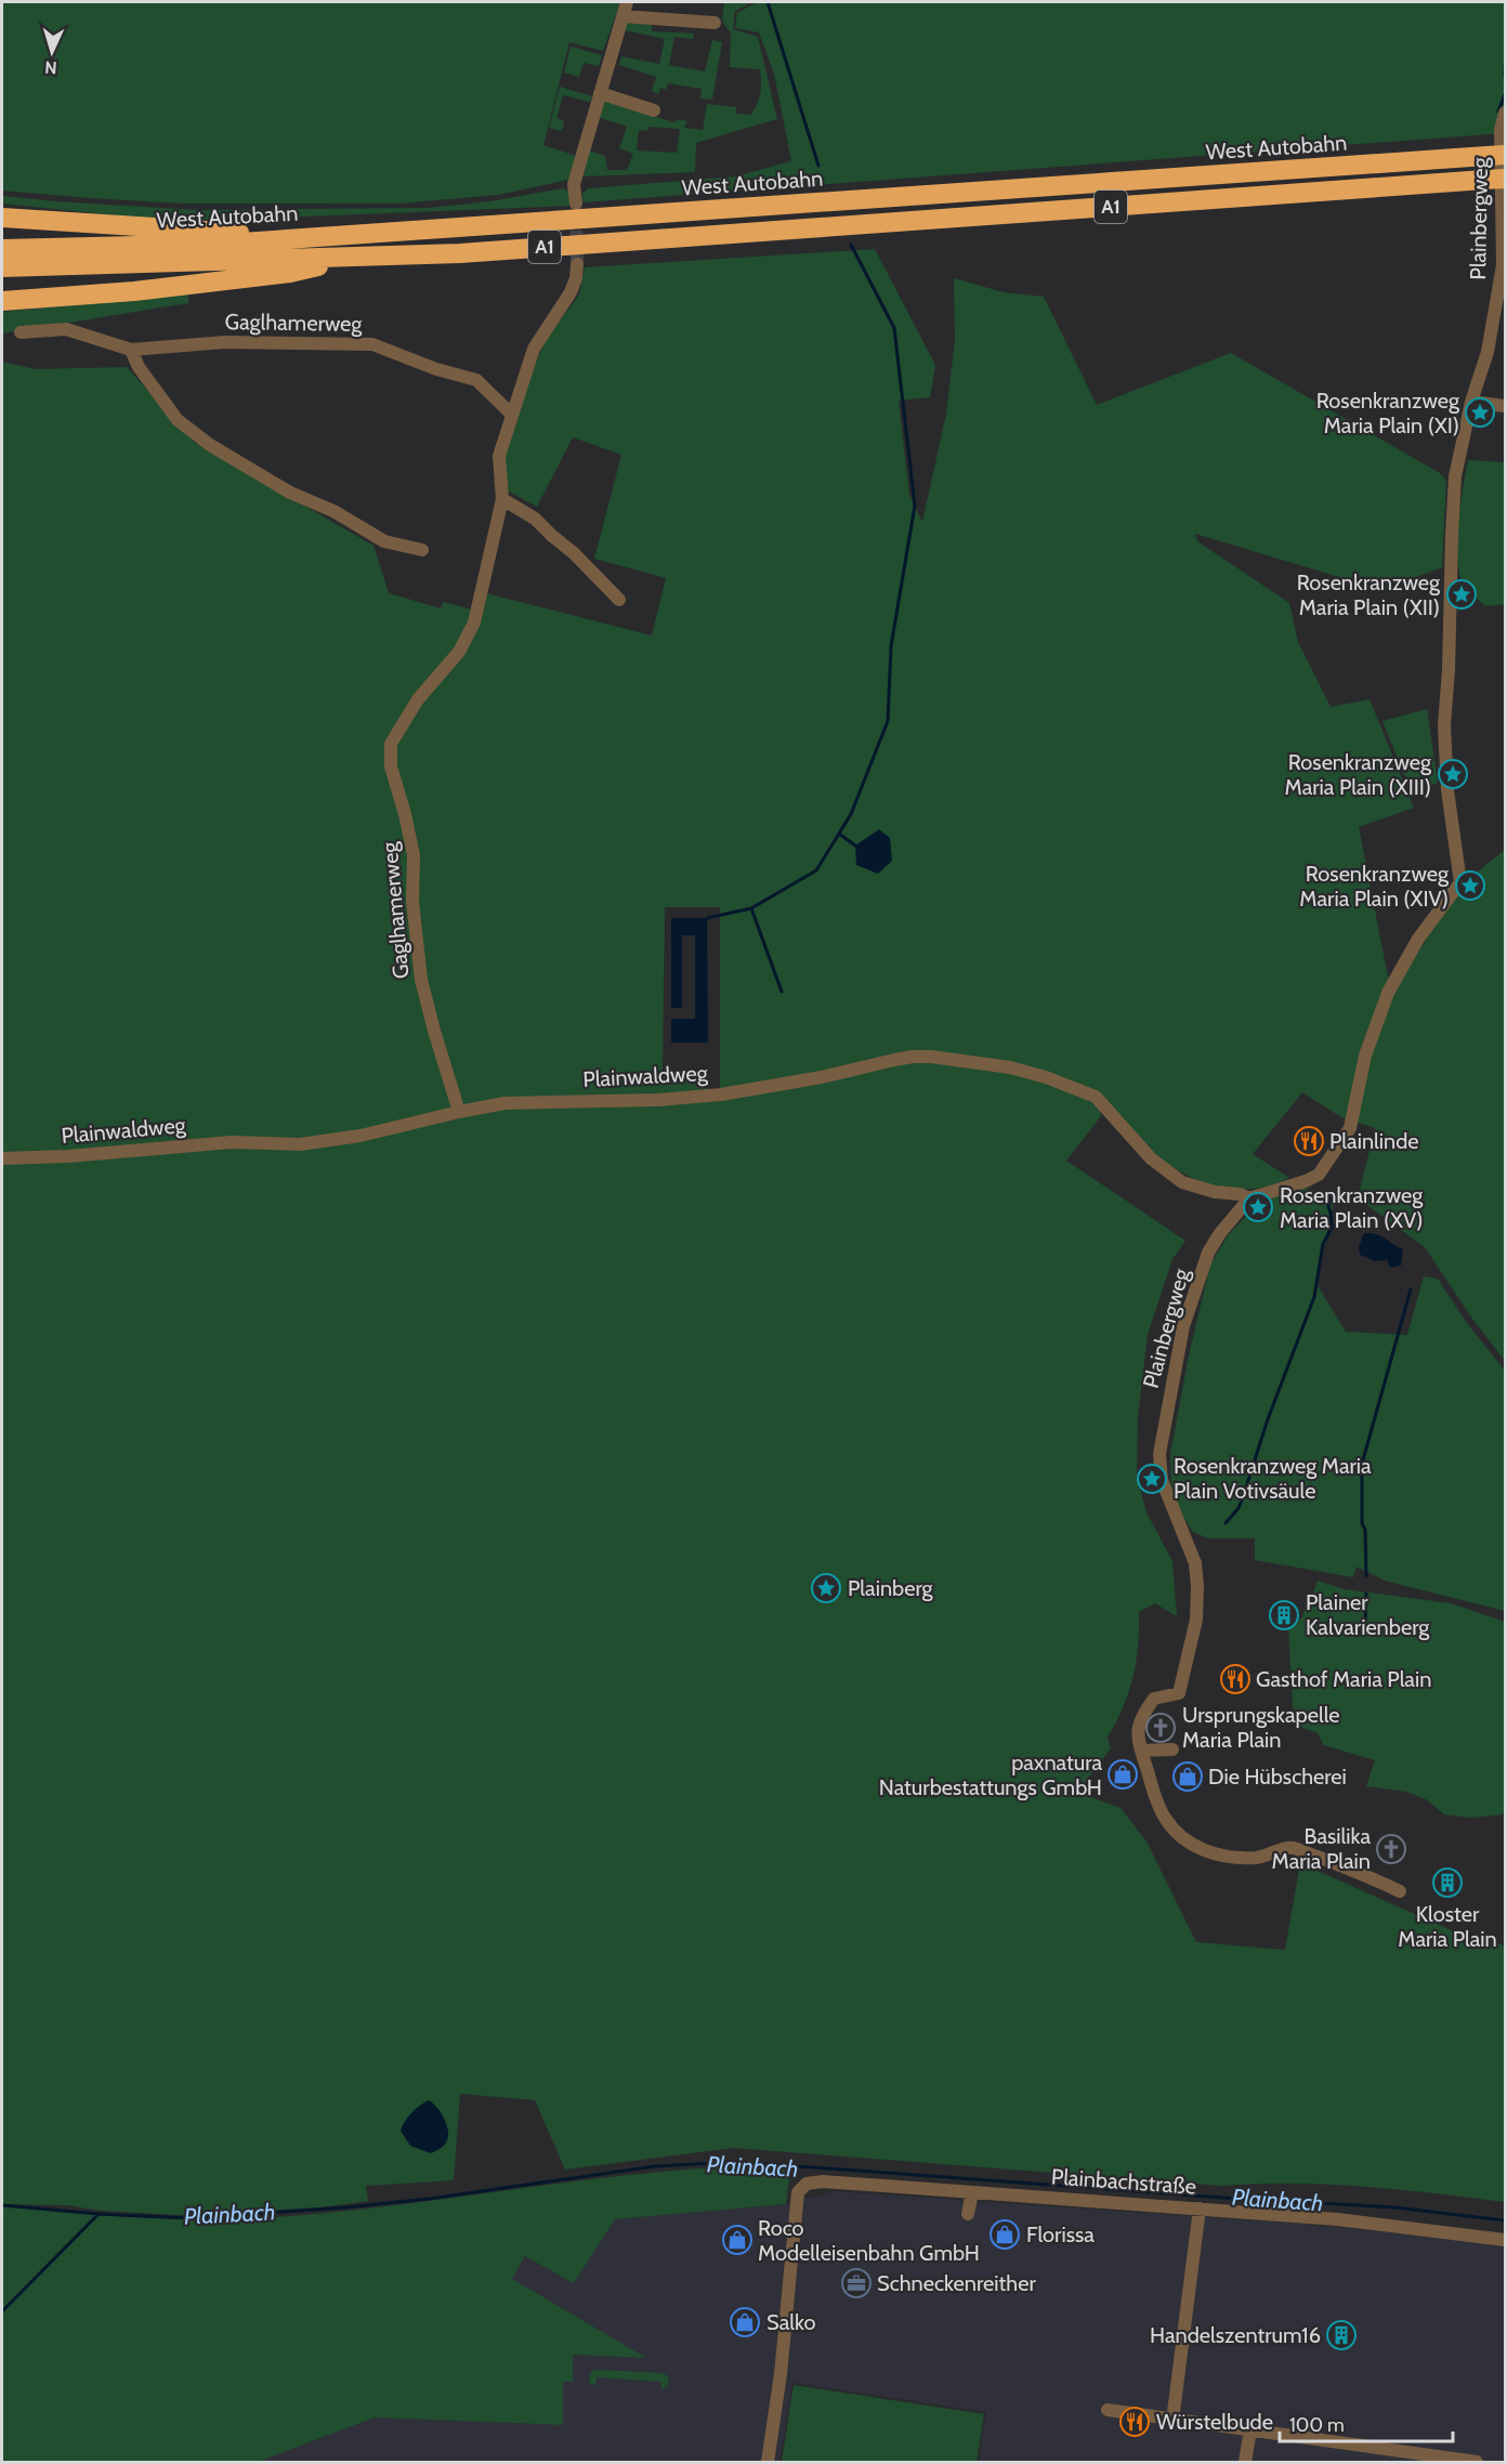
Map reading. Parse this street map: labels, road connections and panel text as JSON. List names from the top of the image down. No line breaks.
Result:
{"streets":{"highway":["West Autobahn","A1"],"street":["Plainbergweg","Gaglhamerweg","Plainwaldweg","Plainbachstraße"]},"crossings":[["Plainbergweg","Plainwaldweg"],["Gaglhamerweg","Plainwaldweg"]],"water":["Plainbach"],"places":{"place":["Rosenkranzweg Maria Plain (XI)","Rosenkranzweg Maria Plain (XII)","Rosenkranzweg Maria Plain (XIII)","Rosenkranzweg Maria Plain (XIV)","Rosenkranzweg Maria Plain (XV)","Rosenkranzweg Maria Plain Votivsäule","Plainberg"],"restaurant":["Plainlinde","Gasthof Maria Plain","Würstelbude"],"building":["Plainer Kalvarienberg","Kloster Maria Plain","Handelszentrum16"],"church":["Ursprungskapelle Maria Plain","Basilika Maria Plain"],"shop":["paxnatura Naturbestattungs GmbH","Die Hübscherei","Florissa","Roco Modelleisenbahn GmbH","Salko"],"office":["Schneckenreither"]},"scale_bar":"100 m","north":"bottom"}
